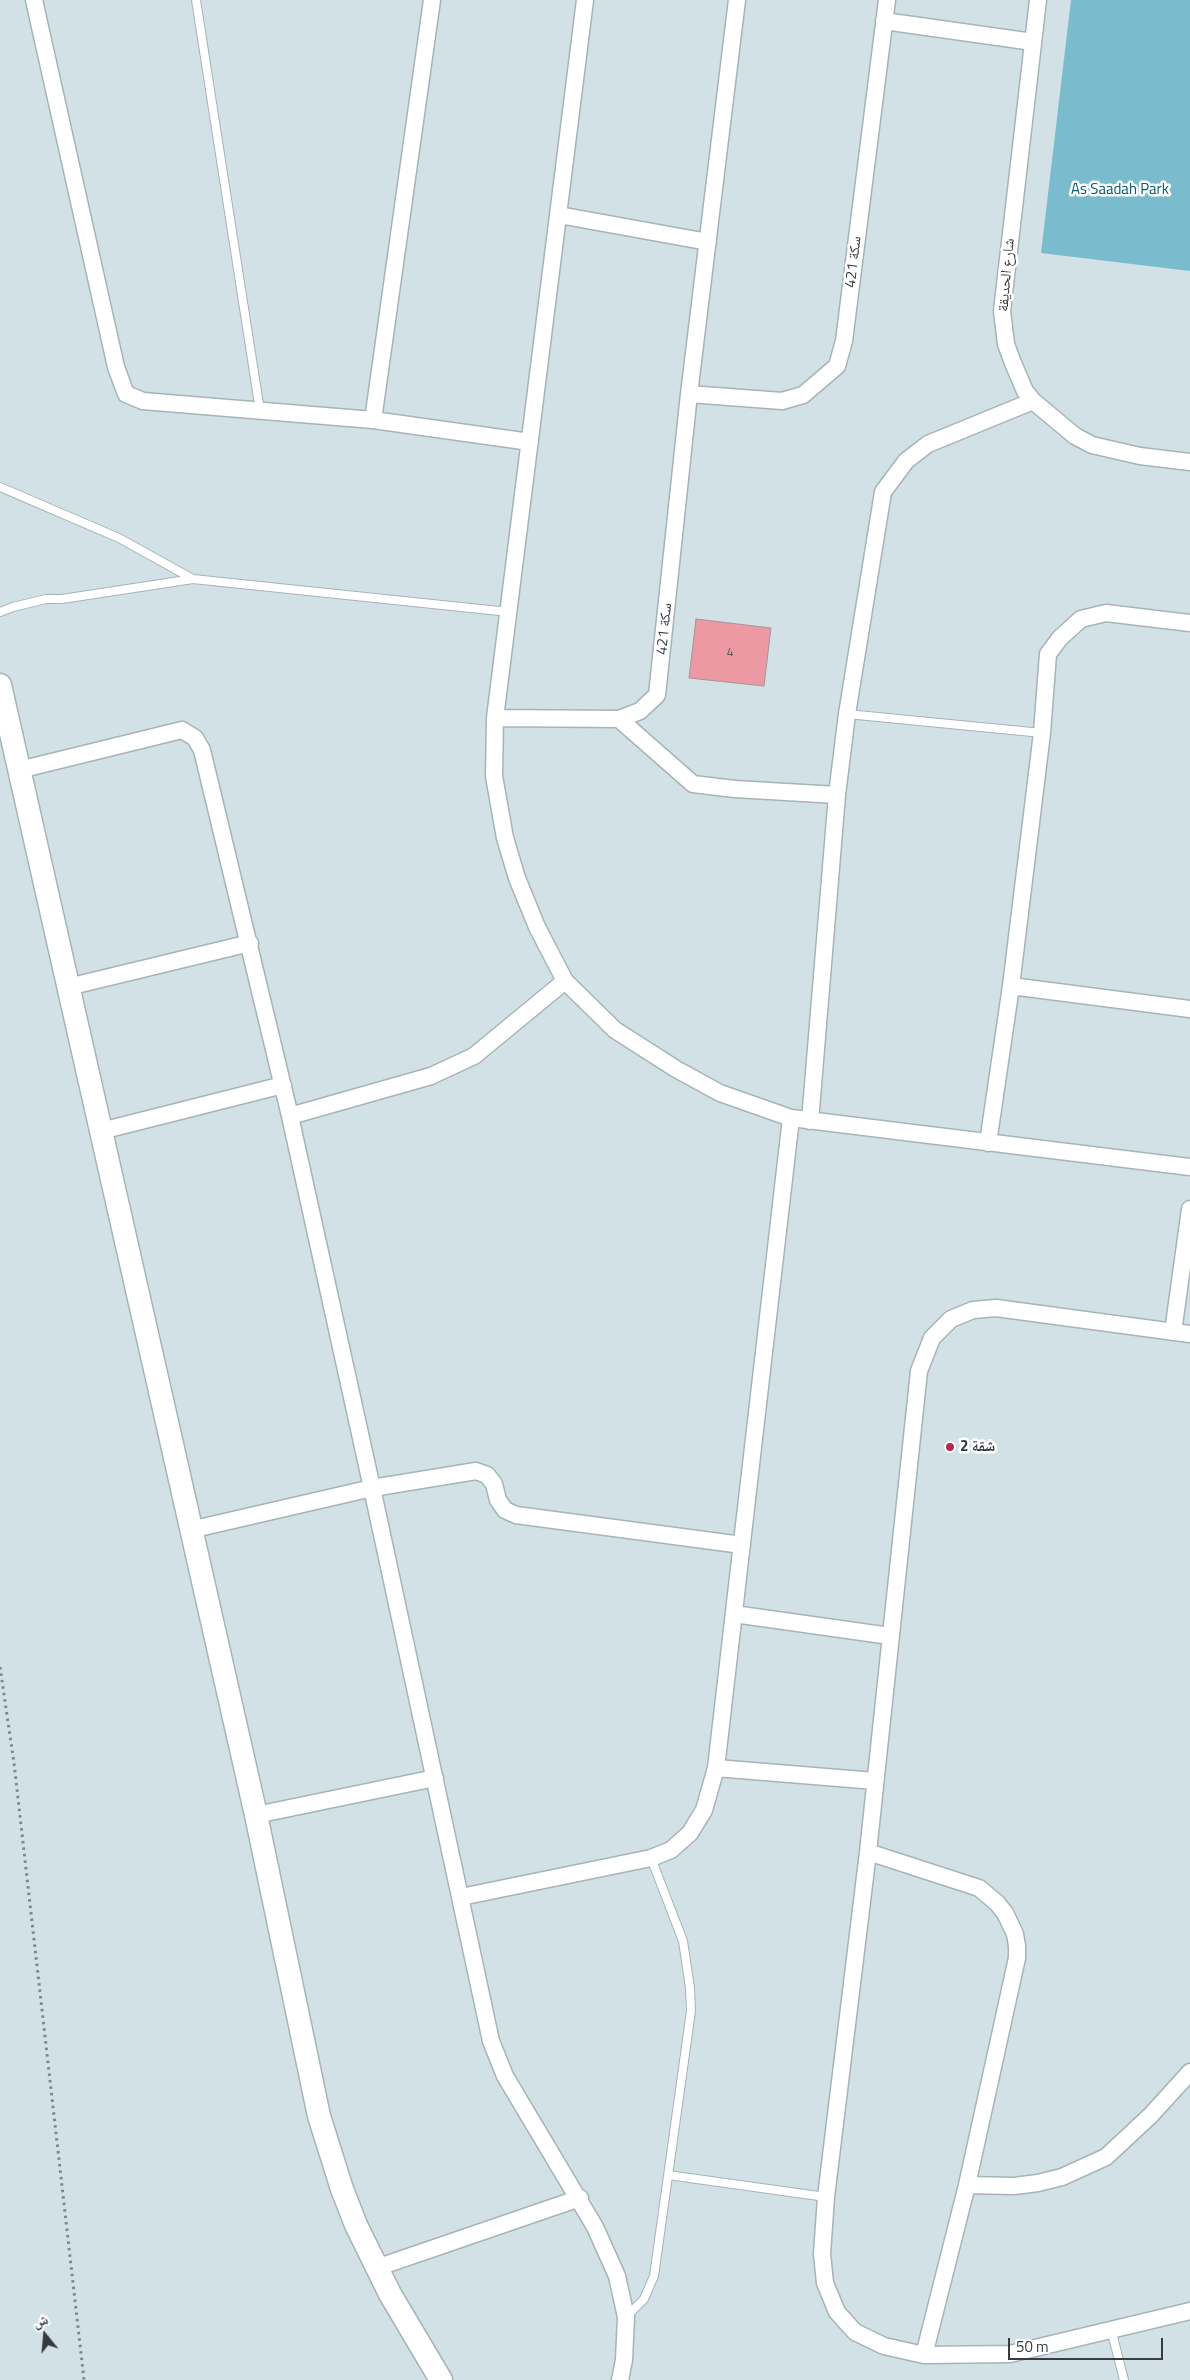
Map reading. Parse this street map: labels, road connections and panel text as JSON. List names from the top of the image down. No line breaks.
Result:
{"streets":{"street":["سكة 421","شارع الحديقة"]},"parks":["As Saadah Park"],"places":["شقة 2"],"house_numbers":["4"],"scale_bar":"50 m","north":"top"}
